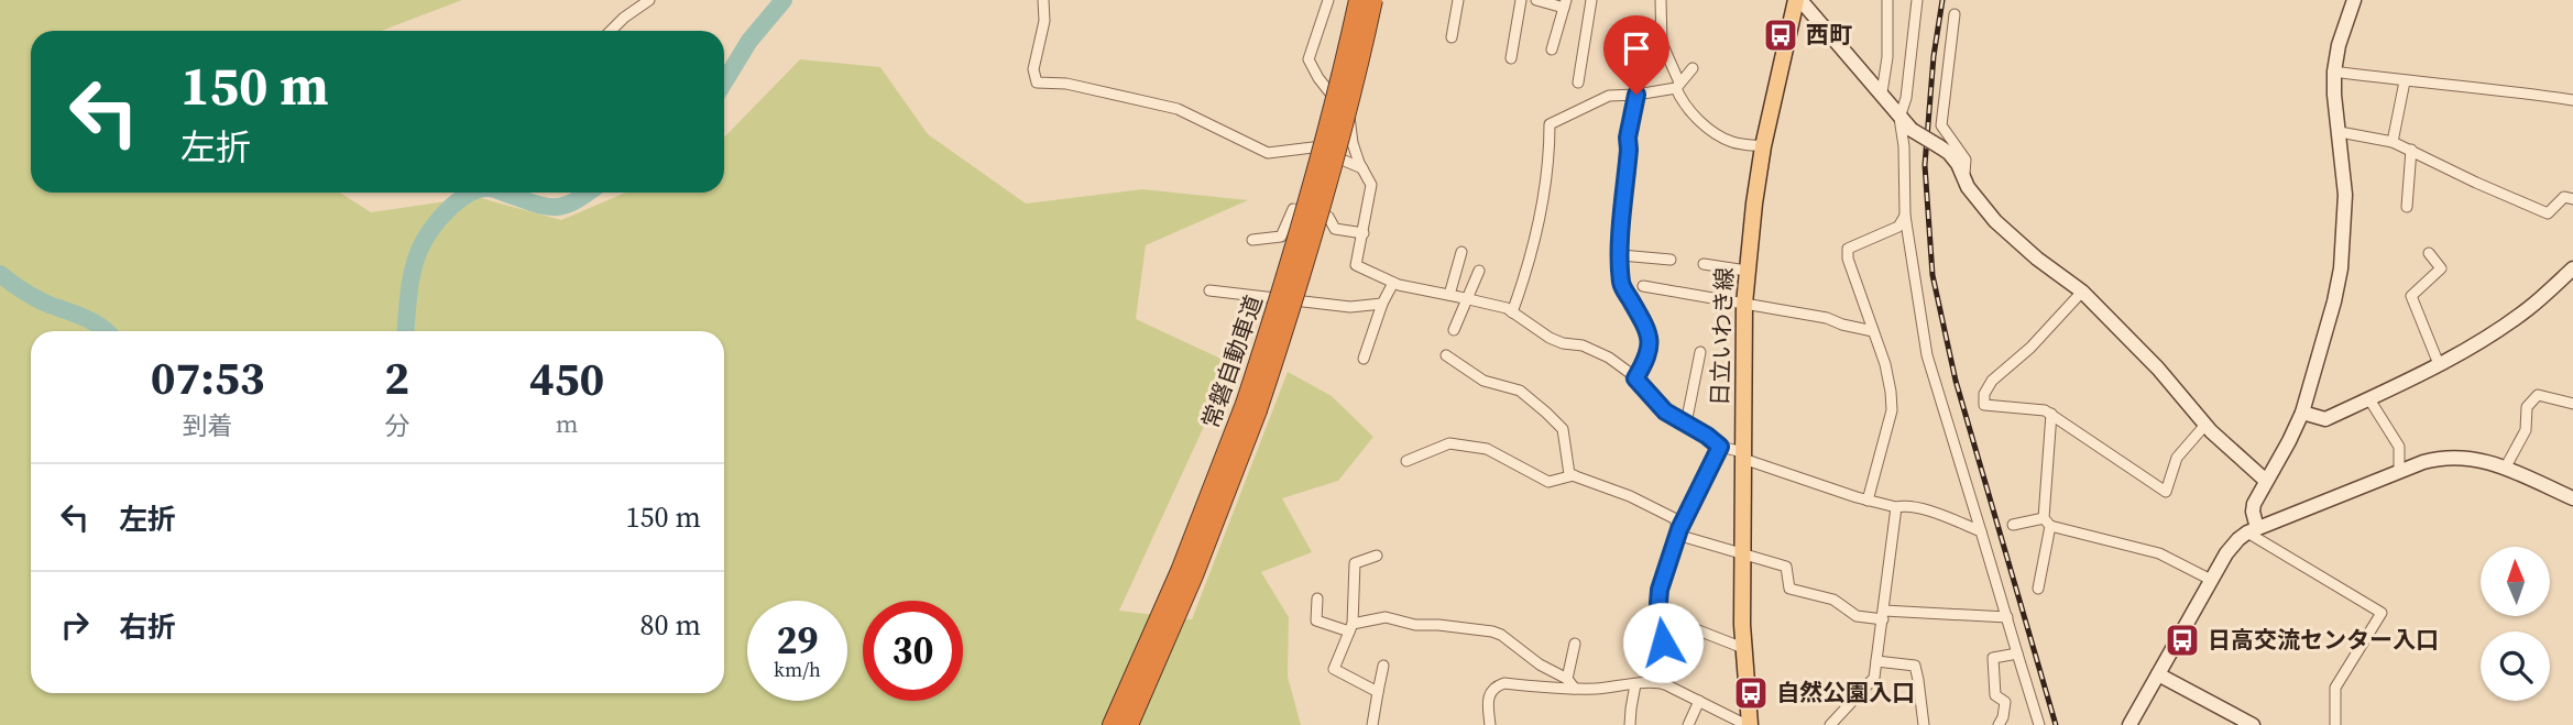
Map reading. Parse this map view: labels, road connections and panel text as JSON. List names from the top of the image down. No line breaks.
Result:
{"streets":{"highway":["常磐自動車道"],"main road":["日立いわき線"]},"places":{"bus stop":["西町","日高交流センター入口","自然公園入口"]},"north":"top","page":{"turn":["150 m","左折"],"eta":["07:53","到着","2","分","450","m"],"list":[{"name":"左折","value":"150 m"},{"name":"右折","value":"80 m"}],"speed":"29 km/h","limit":"30"}}
